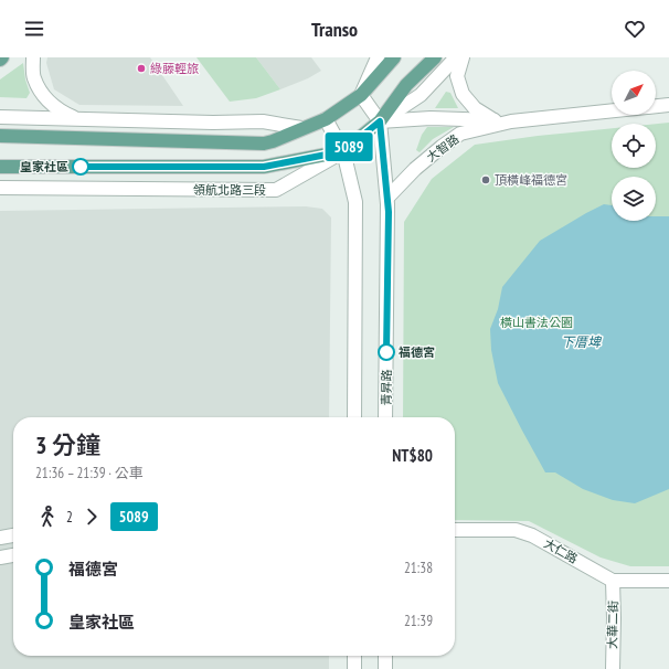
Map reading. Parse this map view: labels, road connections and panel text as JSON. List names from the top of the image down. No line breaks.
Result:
{"streets":{"main road":["領航北路三段"],"street":["大智路","青昇路","大仁路","大華二街"]},"crossings":[["大智路","青昇路"],["大仁路","大華二街"]],"water":["下厝埤"],"parks":["橫山書法公園"],"places":["綠藤輕旅","皇家社區","頂橫峰福德宮","福德宮"],"lines":["bus line 5089"],"north":"top right","page":{"header":"Transo","on_map":"5089","heading":["3 分鐘","21:36 – 21:39 · 公車","NT$80"],"legs":["2","5089"],"list":[{"name":"福德宮","value":"21:38"},{"name":"皇家社區","value":"21:39"}]}}
